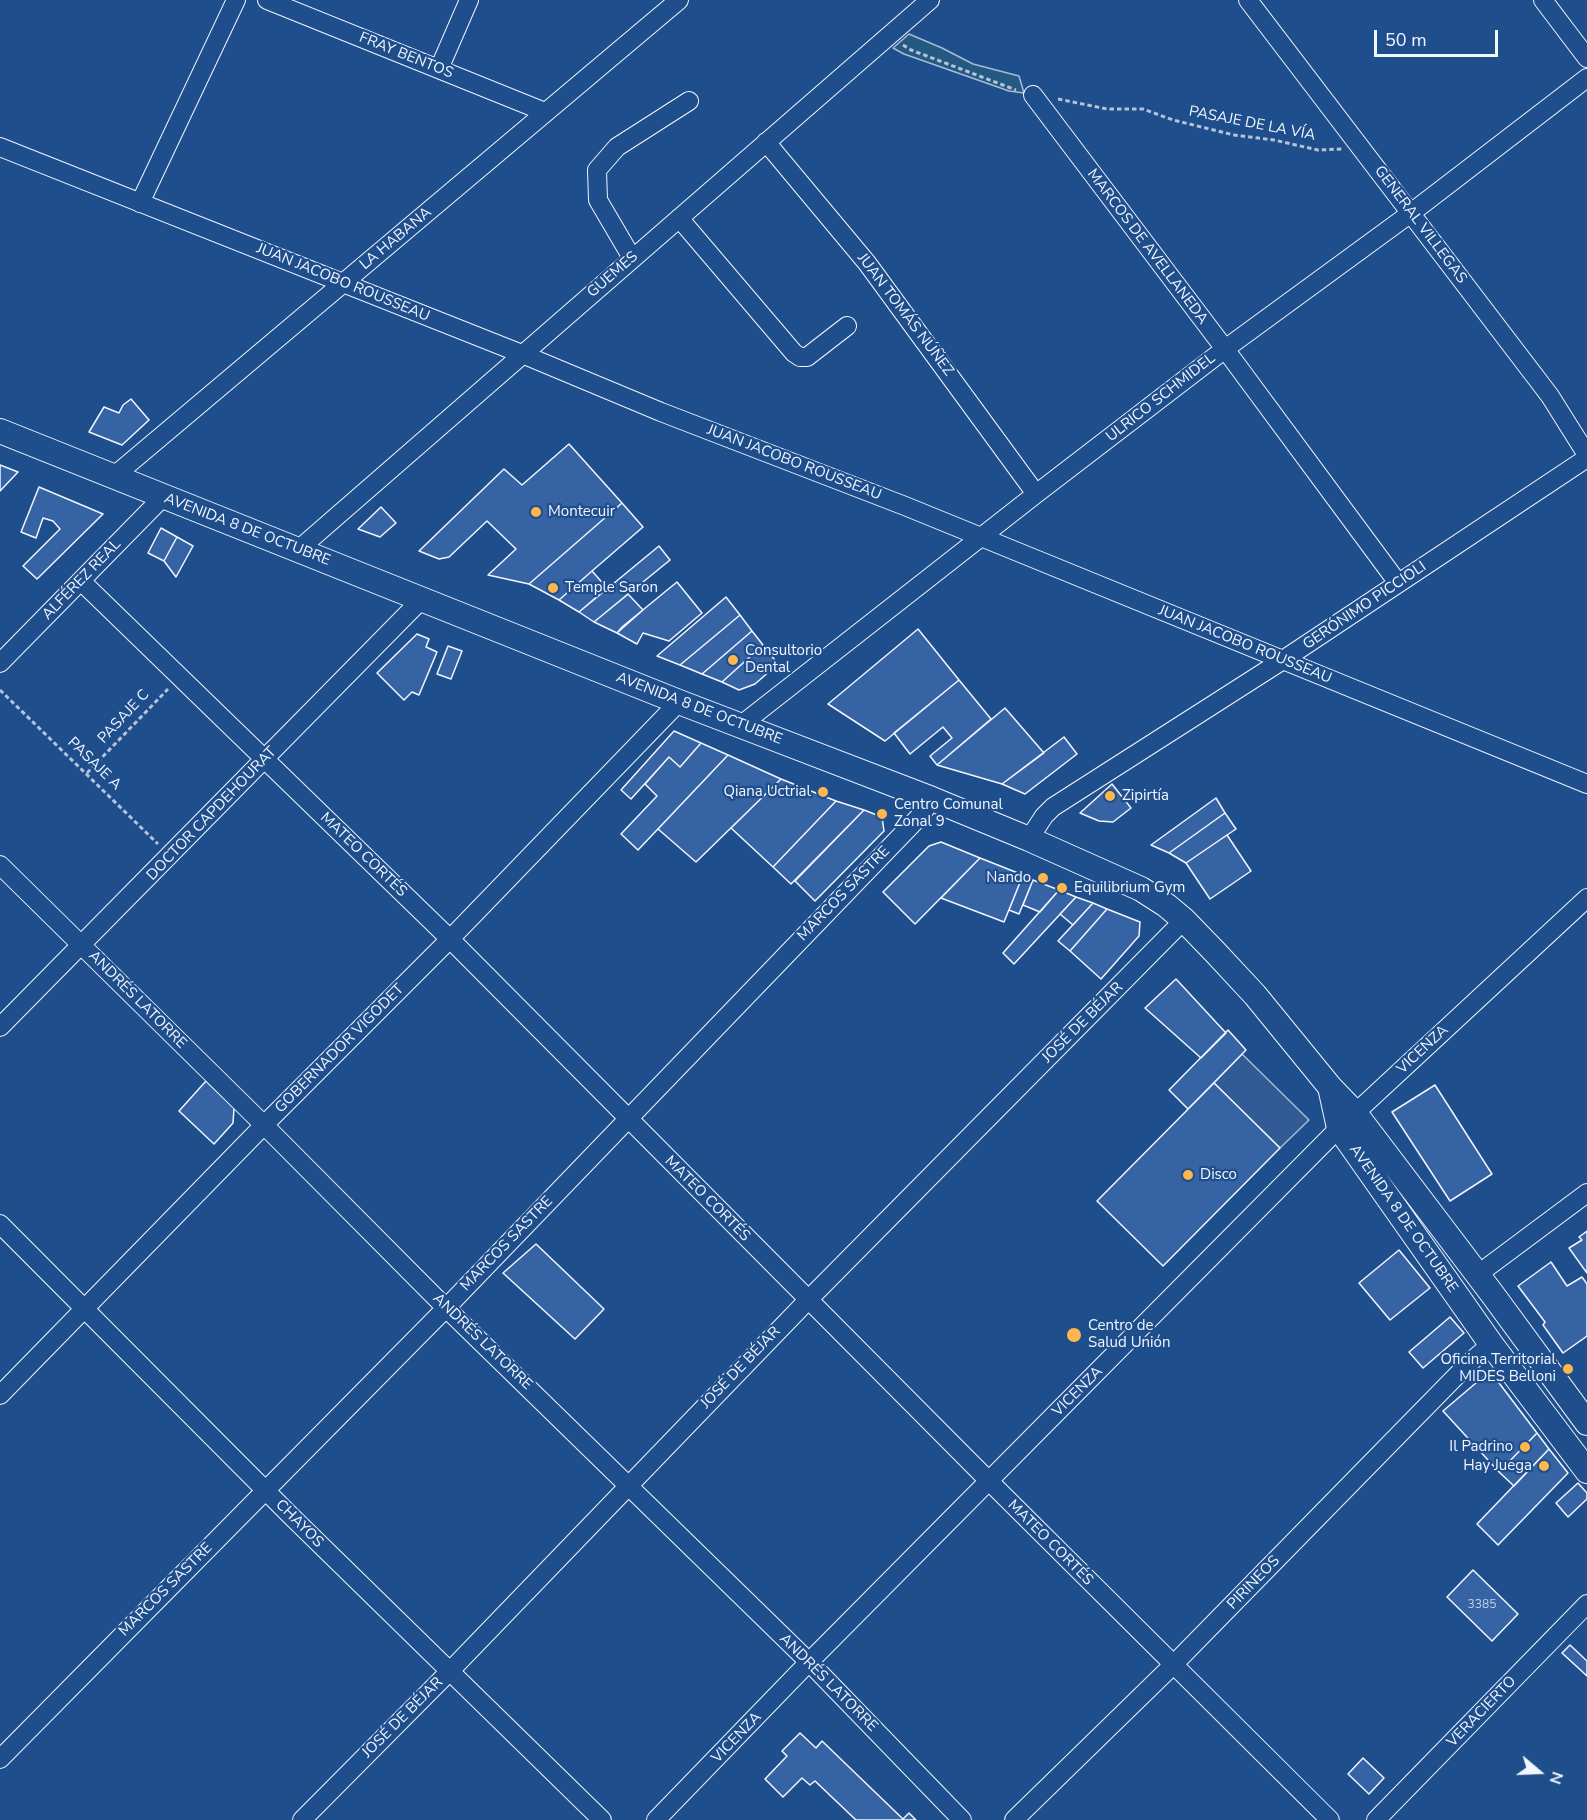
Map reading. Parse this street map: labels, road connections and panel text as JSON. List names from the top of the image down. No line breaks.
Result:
{"streets":{"main road":["AVENIDA 8 DE OCTUBRE"],"street":["FRAY BENTOS","GENERAL VILLEGAS","LA HABANA","MARCOS DE AVELLANEDA","GUEMES","JUAN JACOBO ROUSSEAU","JUAN TOMÁS NÚÑEZ","ULRICO SCHMIDEL","ALFÉREZ REAL","GERÓNIMO PICCIOLI","DOCTOR CAPDEHOURAT","MATEO CORTÉS","MARCOS SASTRE","ANDRÉS LATORRE","JOSÉ DE BÉJAR","GOBERNADOR VIGODET","VICENZA","CHAYOS","PIRINEOS","VERACIERTO"],"path":["PASAJE DE LA VÍA","PASAJE C","PASAJE A"]},"crossings":[["FRAY BENTOS","LA HABANA"],["PASAJE DE LA VÍA","GENERAL VILLEGAS"],["PASAJE DE LA VÍA","MARCOS DE AVELLANEDA"],["GENERAL VILLEGAS","ULRICO SCHMIDEL"],["GENERAL VILLEGAS","GERÓNIMO PICCIOLI"],["LA HABANA","JUAN JACOBO ROUSSEAU"],["LA HABANA","AVENIDA 8 DE OCTUBRE"],["MARCOS DE AVELLANEDA","ULRICO SCHMIDEL"],["MARCOS DE AVELLANEDA","GERÓNIMO PICCIOLI"],["GUEMES","JUAN JACOBO ROUSSEAU"],["GUEMES","JUAN TOMÁS NÚÑEZ"],["GUEMES","AVENIDA 8 DE OCTUBRE"],["JUAN JACOBO ROUSSEAU","ULRICO SCHMIDEL"],["JUAN JACOBO ROUSSEAU","GERÓNIMO PICCIOLI"],["JUAN TOMÁS NÚÑEZ","ULRICO SCHMIDEL"],["ULRICO SCHMIDEL","AVENIDA 8 DE OCTUBRE"],["AVENIDA 8 DE OCTUBRE","ALFÉREZ REAL"],["AVENIDA 8 DE OCTUBRE","GERÓNIMO PICCIOLI"],["AVENIDA 8 DE OCTUBRE","DOCTOR CAPDEHOURAT"],["AVENIDA 8 DE OCTUBRE","MARCOS SASTRE"],["AVENIDA 8 DE OCTUBRE","JOSÉ DE BÉJAR"],["AVENIDA 8 DE OCTUBRE","GOBERNADOR VIGODET"],["AVENIDA 8 DE OCTUBRE","VICENZA"],["AVENIDA 8 DE OCTUBRE","PIRINEOS"],["ALFÉREZ REAL","MATEO CORTÉS"],["PASAJE C","PASAJE A"],["PASAJE C","MATEO CORTÉS"],["PASAJE A","DOCTOR CAPDEHOURAT"],["DOCTOR CAPDEHOURAT","MATEO CORTÉS"],["DOCTOR CAPDEHOURAT","ANDRÉS LATORRE"],["MATEO CORTÉS","MARCOS SASTRE"],["MATEO CORTÉS","JOSÉ DE BÉJAR"],["MATEO CORTÉS","GOBERNADOR VIGODET"],["MATEO CORTÉS","VICENZA"],["MATEO CORTÉS","PIRINEOS"],["MARCOS SASTRE","ANDRÉS LATORRE"],["MARCOS SASTRE","CHAYOS"],["ANDRÉS LATORRE","JOSÉ DE BÉJAR"],["ANDRÉS LATORRE","GOBERNADOR VIGODET"],["ANDRÉS LATORRE","VICENZA"],["JOSÉ DE BÉJAR","CHAYOS"],["GOBERNADOR VIGODET","CHAYOS"]],"places":["Montecuir","Temple Saron","Consultorio Dental","Qiana Uctrial","Zipirtía","Centro Comunal Zonal 9","Nando","Equilibrium Gym","Disco","Centro de Salud Unión","Oficina Territorial MIDES Belloni","Il Padrino","Hay Juega"],"house_numbers":["3385"],"scale_bar":"50 m","north":"right"}
